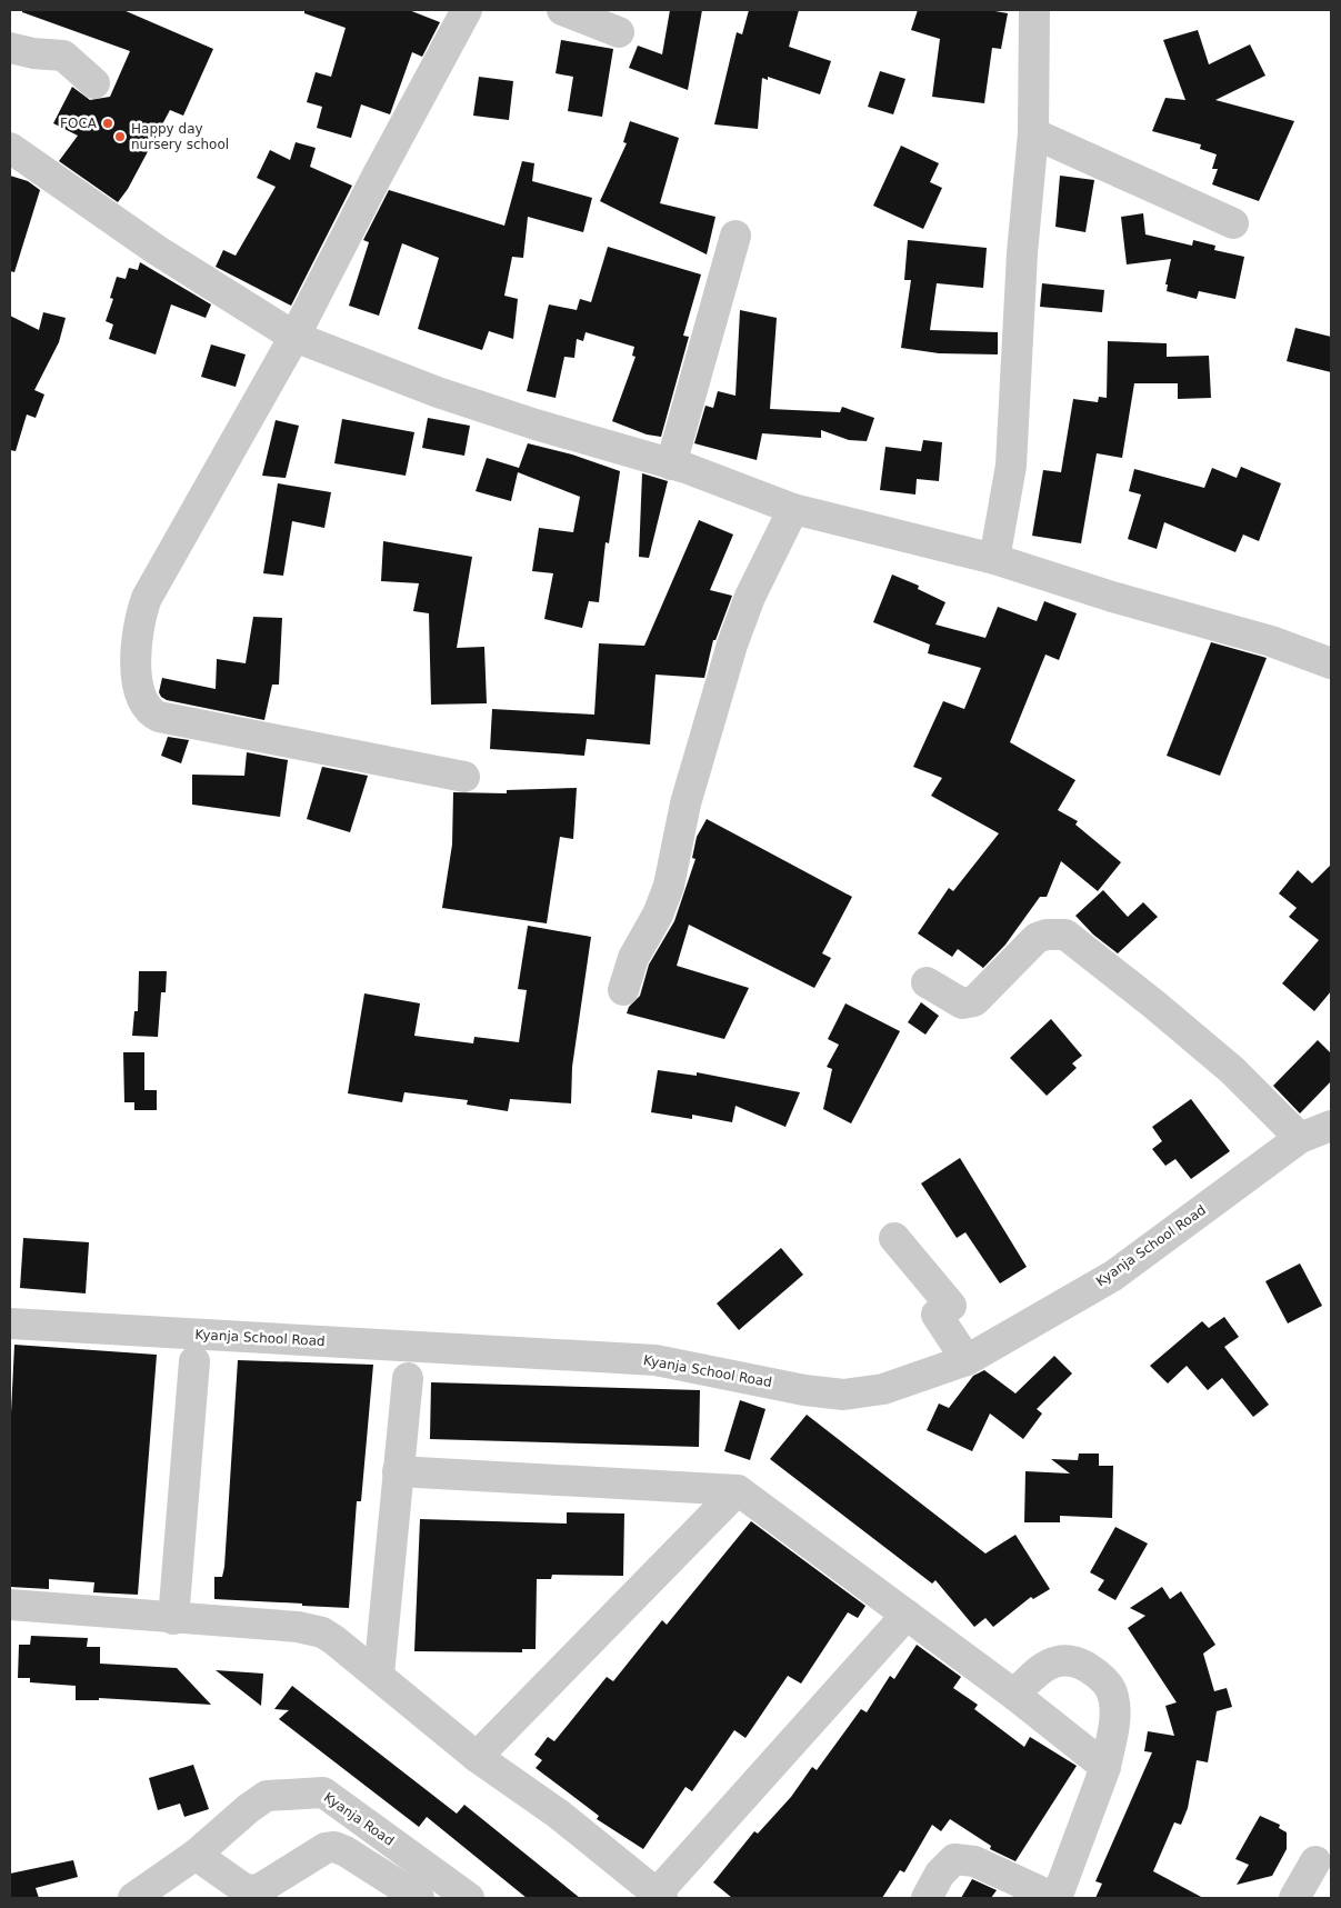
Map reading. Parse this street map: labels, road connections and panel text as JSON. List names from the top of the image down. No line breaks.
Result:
{"streets":{"street":["Kyanja School Road","Kyanja Road"]},"places":["FOCA","Happy day nursery school"]}
